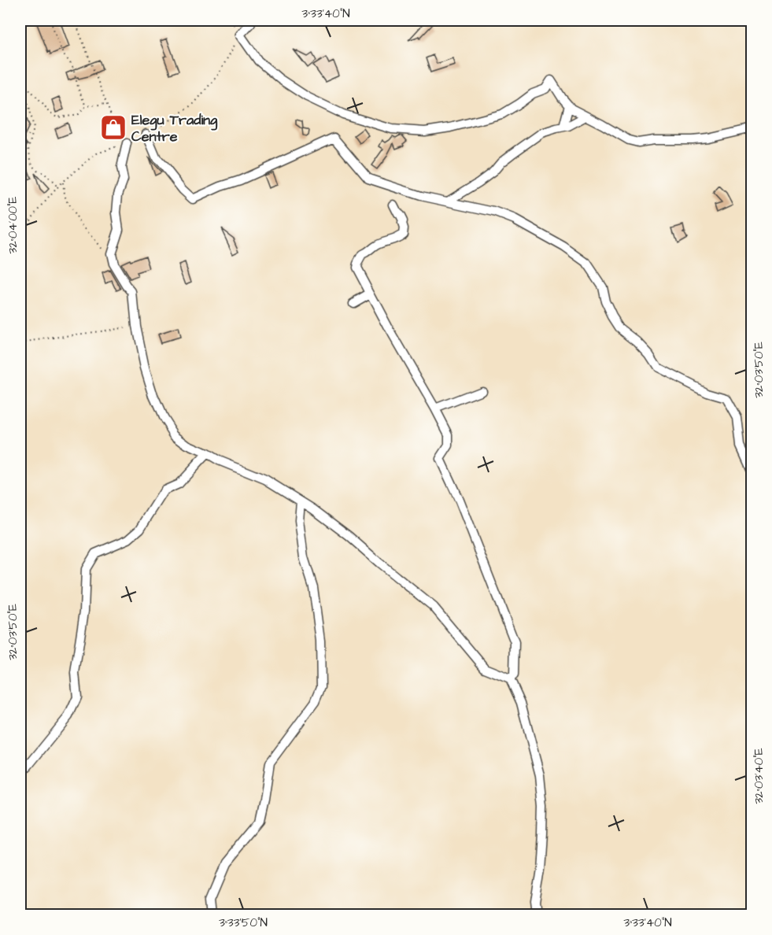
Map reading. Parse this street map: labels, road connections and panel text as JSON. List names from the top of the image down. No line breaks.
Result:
{"places":{"shop":["Elegu Trading Centre"]},"coordinates":["3°33'40\"N","32°04'00\"E","32°03'50\"E","32°03'40\"E","3°33'50\"N"]}
